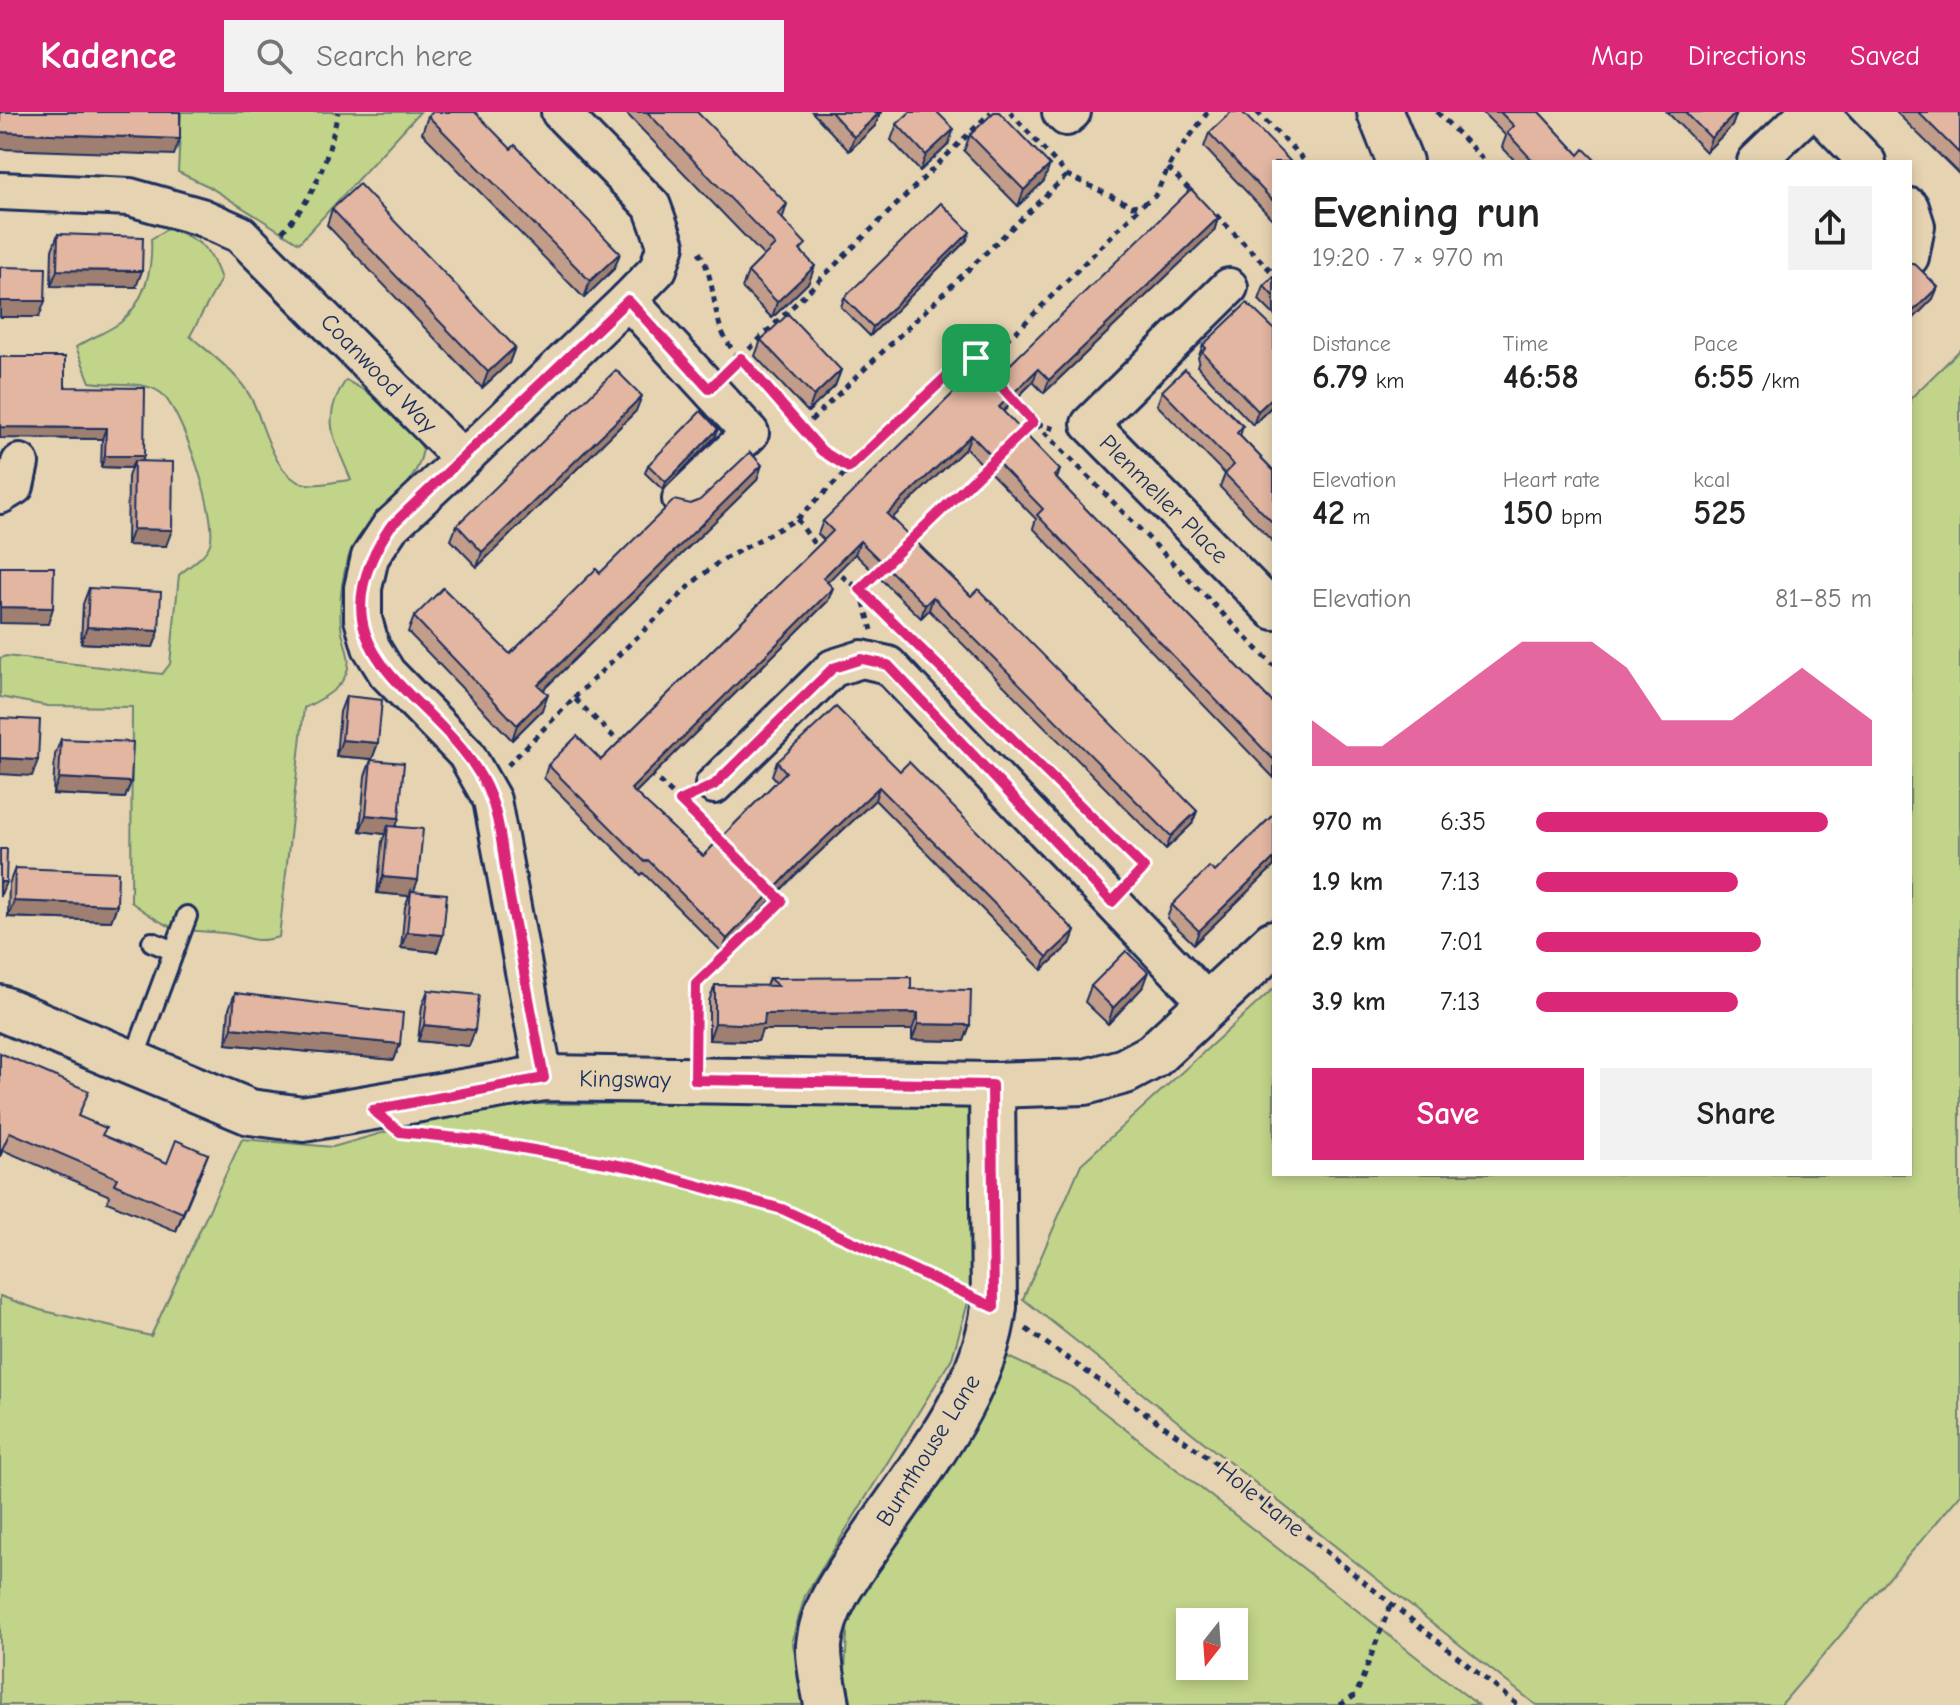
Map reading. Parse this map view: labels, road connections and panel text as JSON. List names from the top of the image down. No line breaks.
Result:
{"streets":{"street":["Coanwood Way","Plenmeller Place","Kingsway","Burnthouse Lane"],"path":["Hole Lane"]},"crossings":[["Kingsway","Burnthouse Lane"],["Burnthouse Lane","Hole Lane"]],"north":"bottom","page":{"header":"Kadence","search":"Search here","nav":["Map","Directions","Saved"],"heading":["Evening run","19:20 · 7 × 970 m"],"stats":[["Distance","6.79 km"],["Time","46:58"],["Pace","6:55 /km"],["Elevation","42 m"],["Heart rate","150 bpm"],["kcal","525"]],"chart":["Elevation","81–85 m"],"list":[{"name":"970 m","note":"6:35"},{"name":"1.9 km","note":"7:13"},{"name":"2.9 km","note":"7:01"},{"name":"3.9 km","note":"7:13"}],"buttons":["Save","Share"]}}
